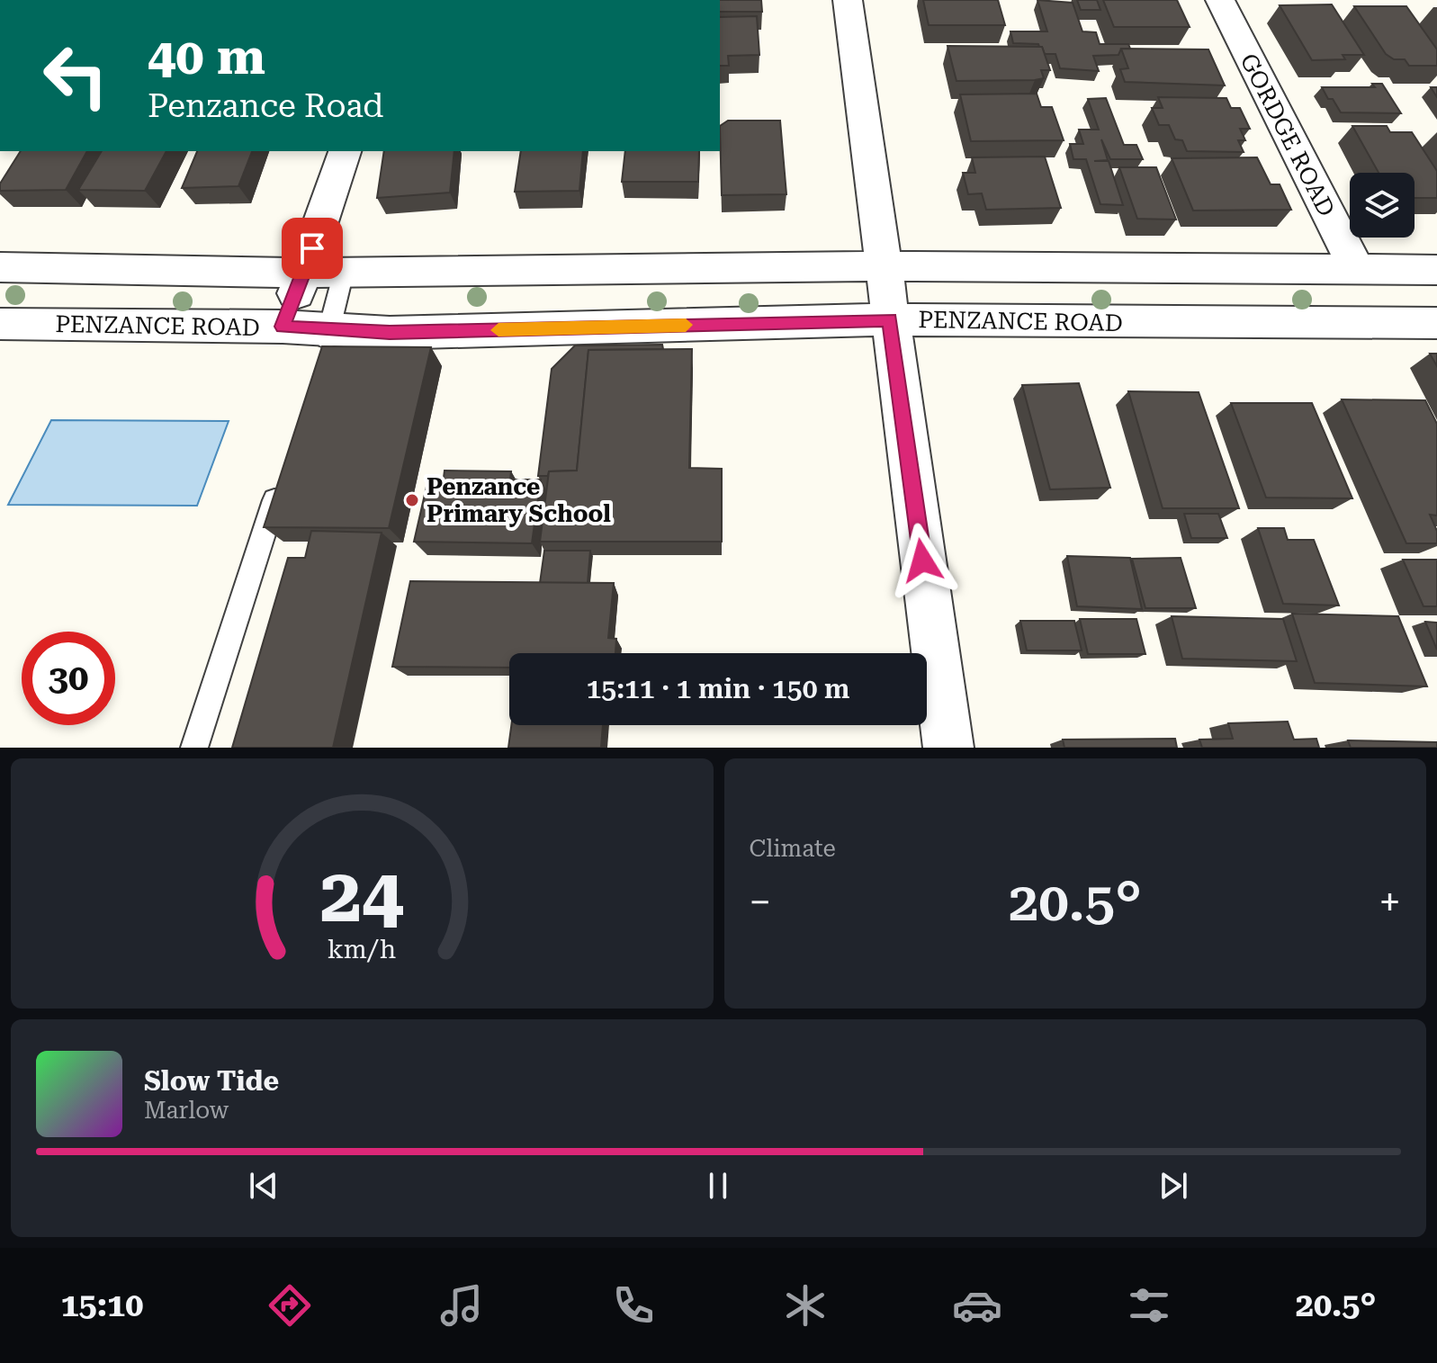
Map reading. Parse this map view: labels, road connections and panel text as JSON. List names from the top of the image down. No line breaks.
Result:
{"streets":{"street":["GORDGE ROAD","PENZANCE ROAD"]},"places":["Penzance Primary School"],"page":{"turn":["40 m","Penzance Road"],"limit":"30","trip":"15:11 · 1 min · 150 m","tile":"Climate","heat":["−","20.5°","+"],"song":["Slow Tide","Marlow"],"tabs":["15:10","20.5°"],"gauge":["24","km/h"]}}
